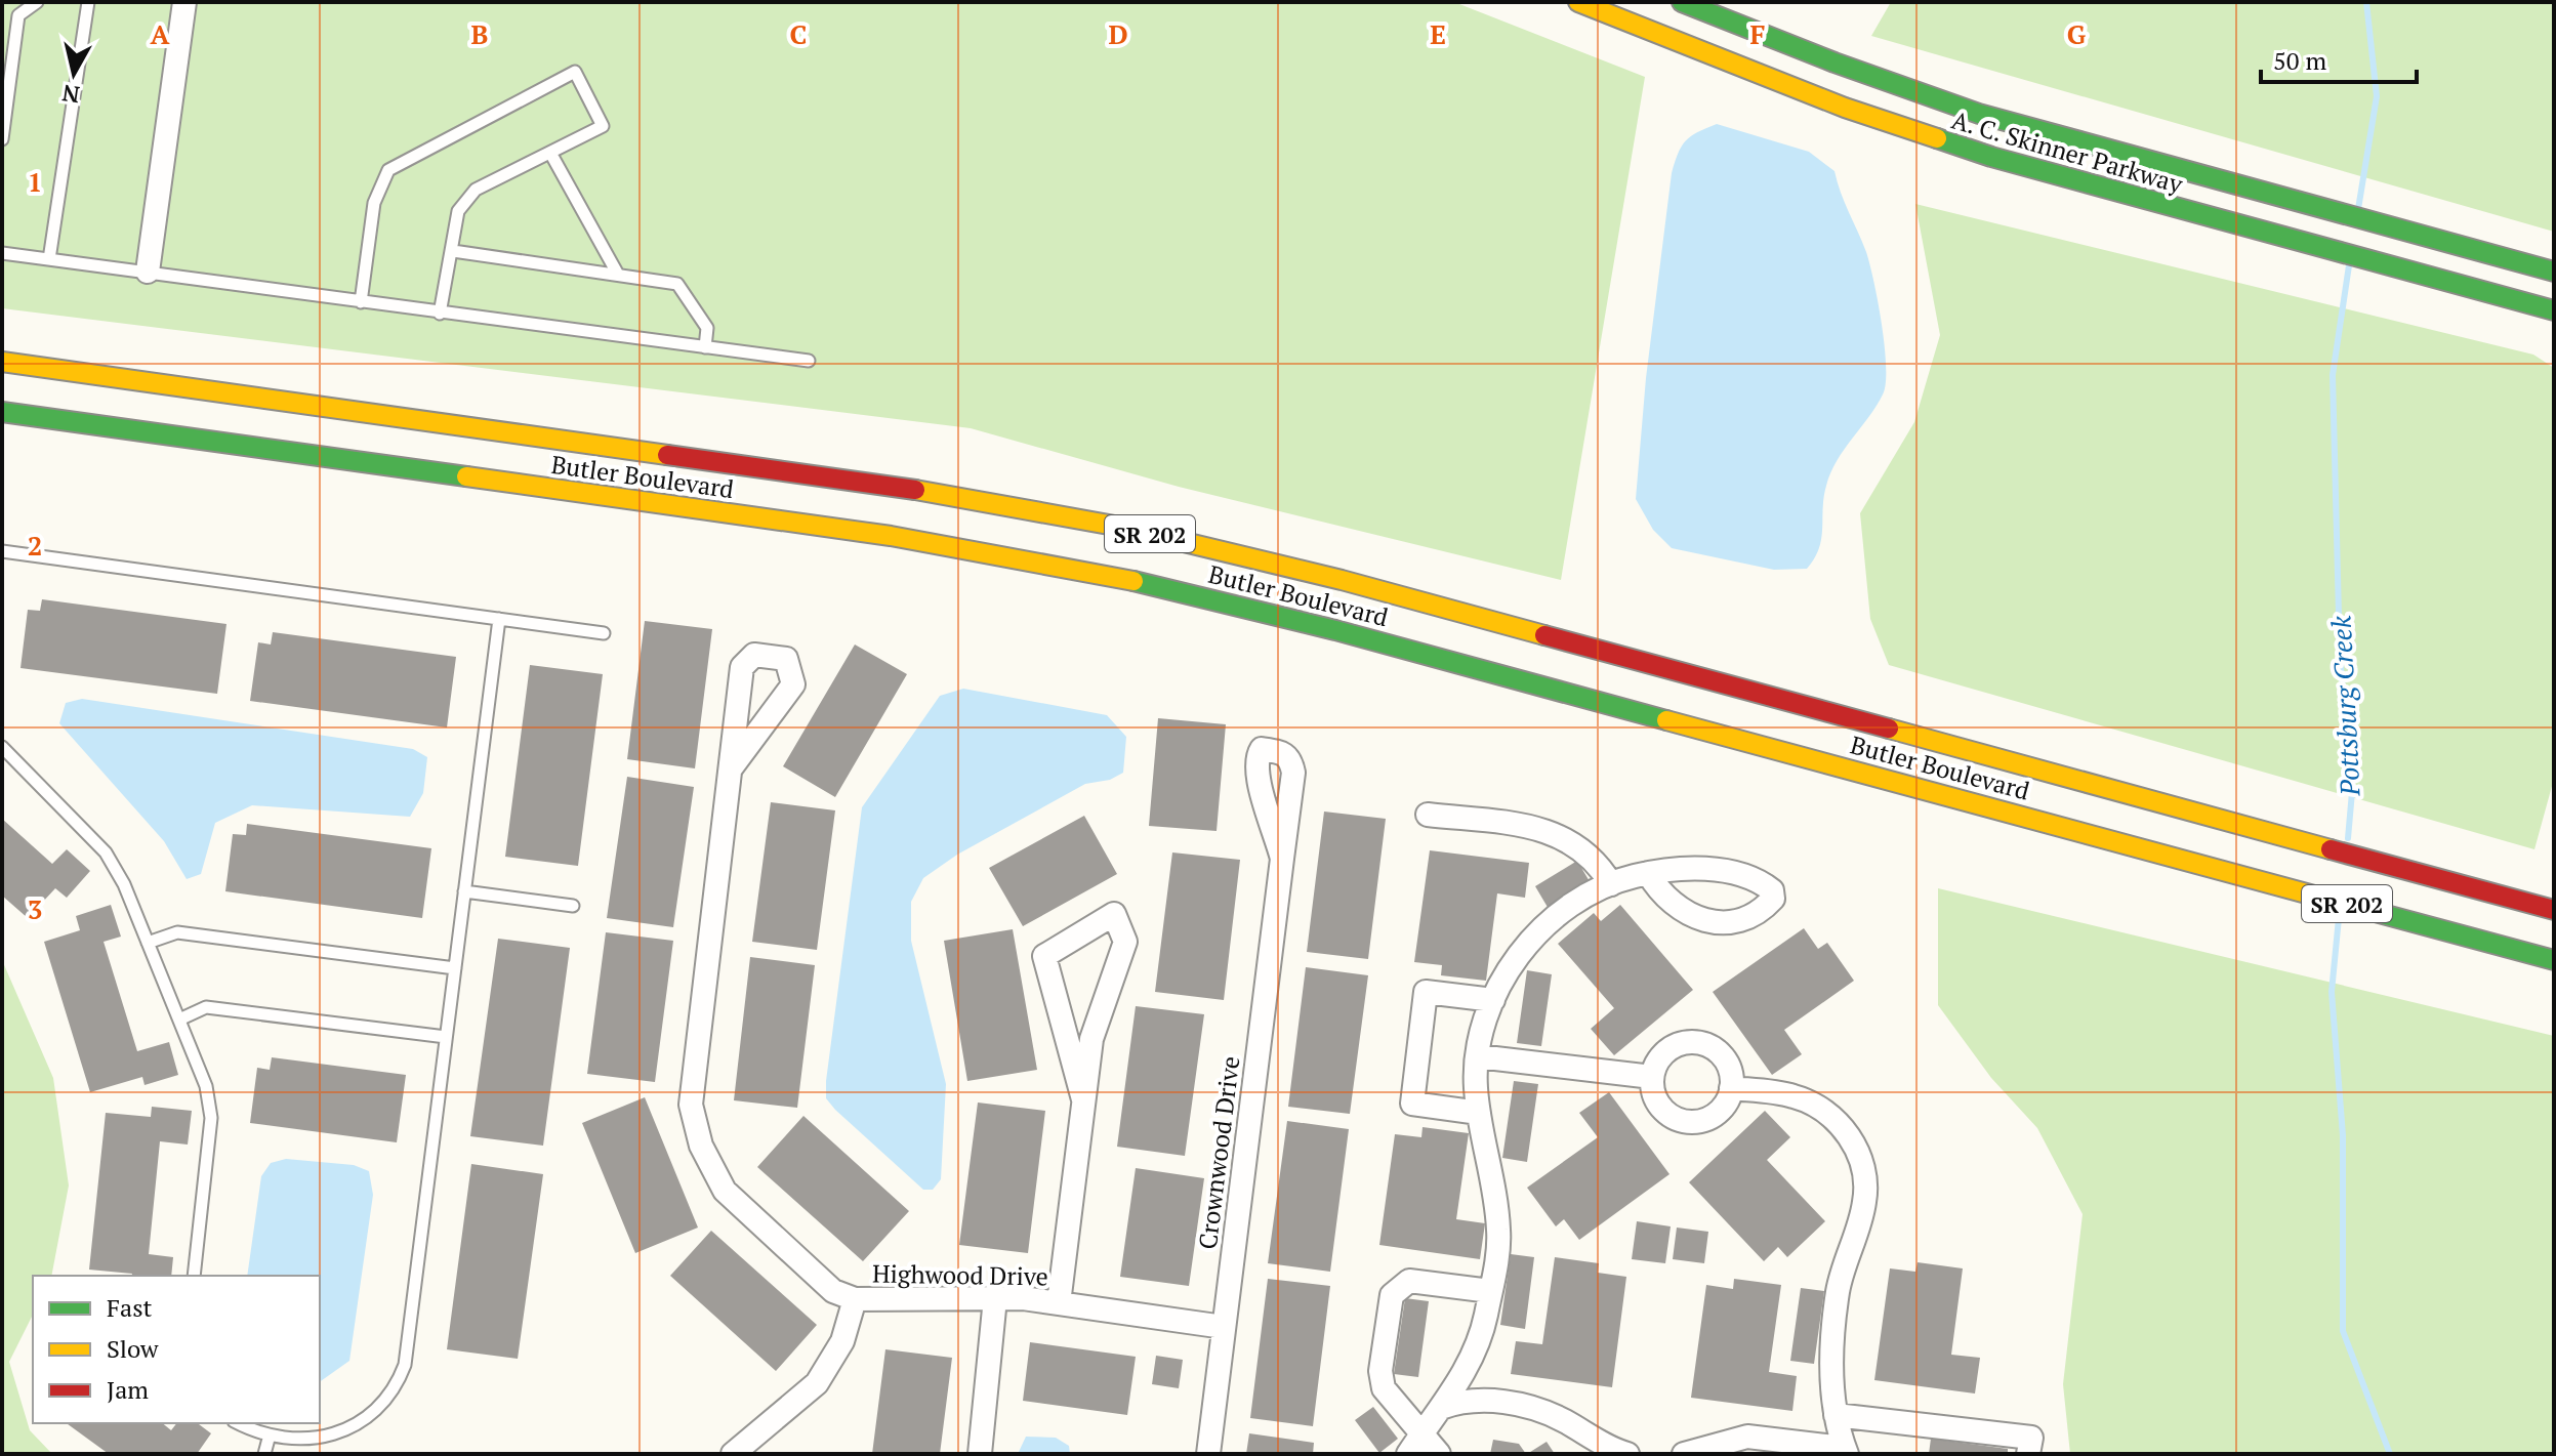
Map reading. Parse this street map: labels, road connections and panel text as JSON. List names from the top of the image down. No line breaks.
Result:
{"streets":{"main road":["A. C. Skinner Parkway","Butler Boulevard","SR 202"],"street":["Crownwood Drive","Highwood Drive"]},"crossings":[["Crownwood Drive","Highwood Drive"]],"water":["Pottsburg Creek"],"legend":["Fast","Slow","Jam"],"scale_bar":"50 m","north":"bottom","grid":{"columns":["A","B","C","D","E","F","G"],"rows":["1","2","3"]}}
